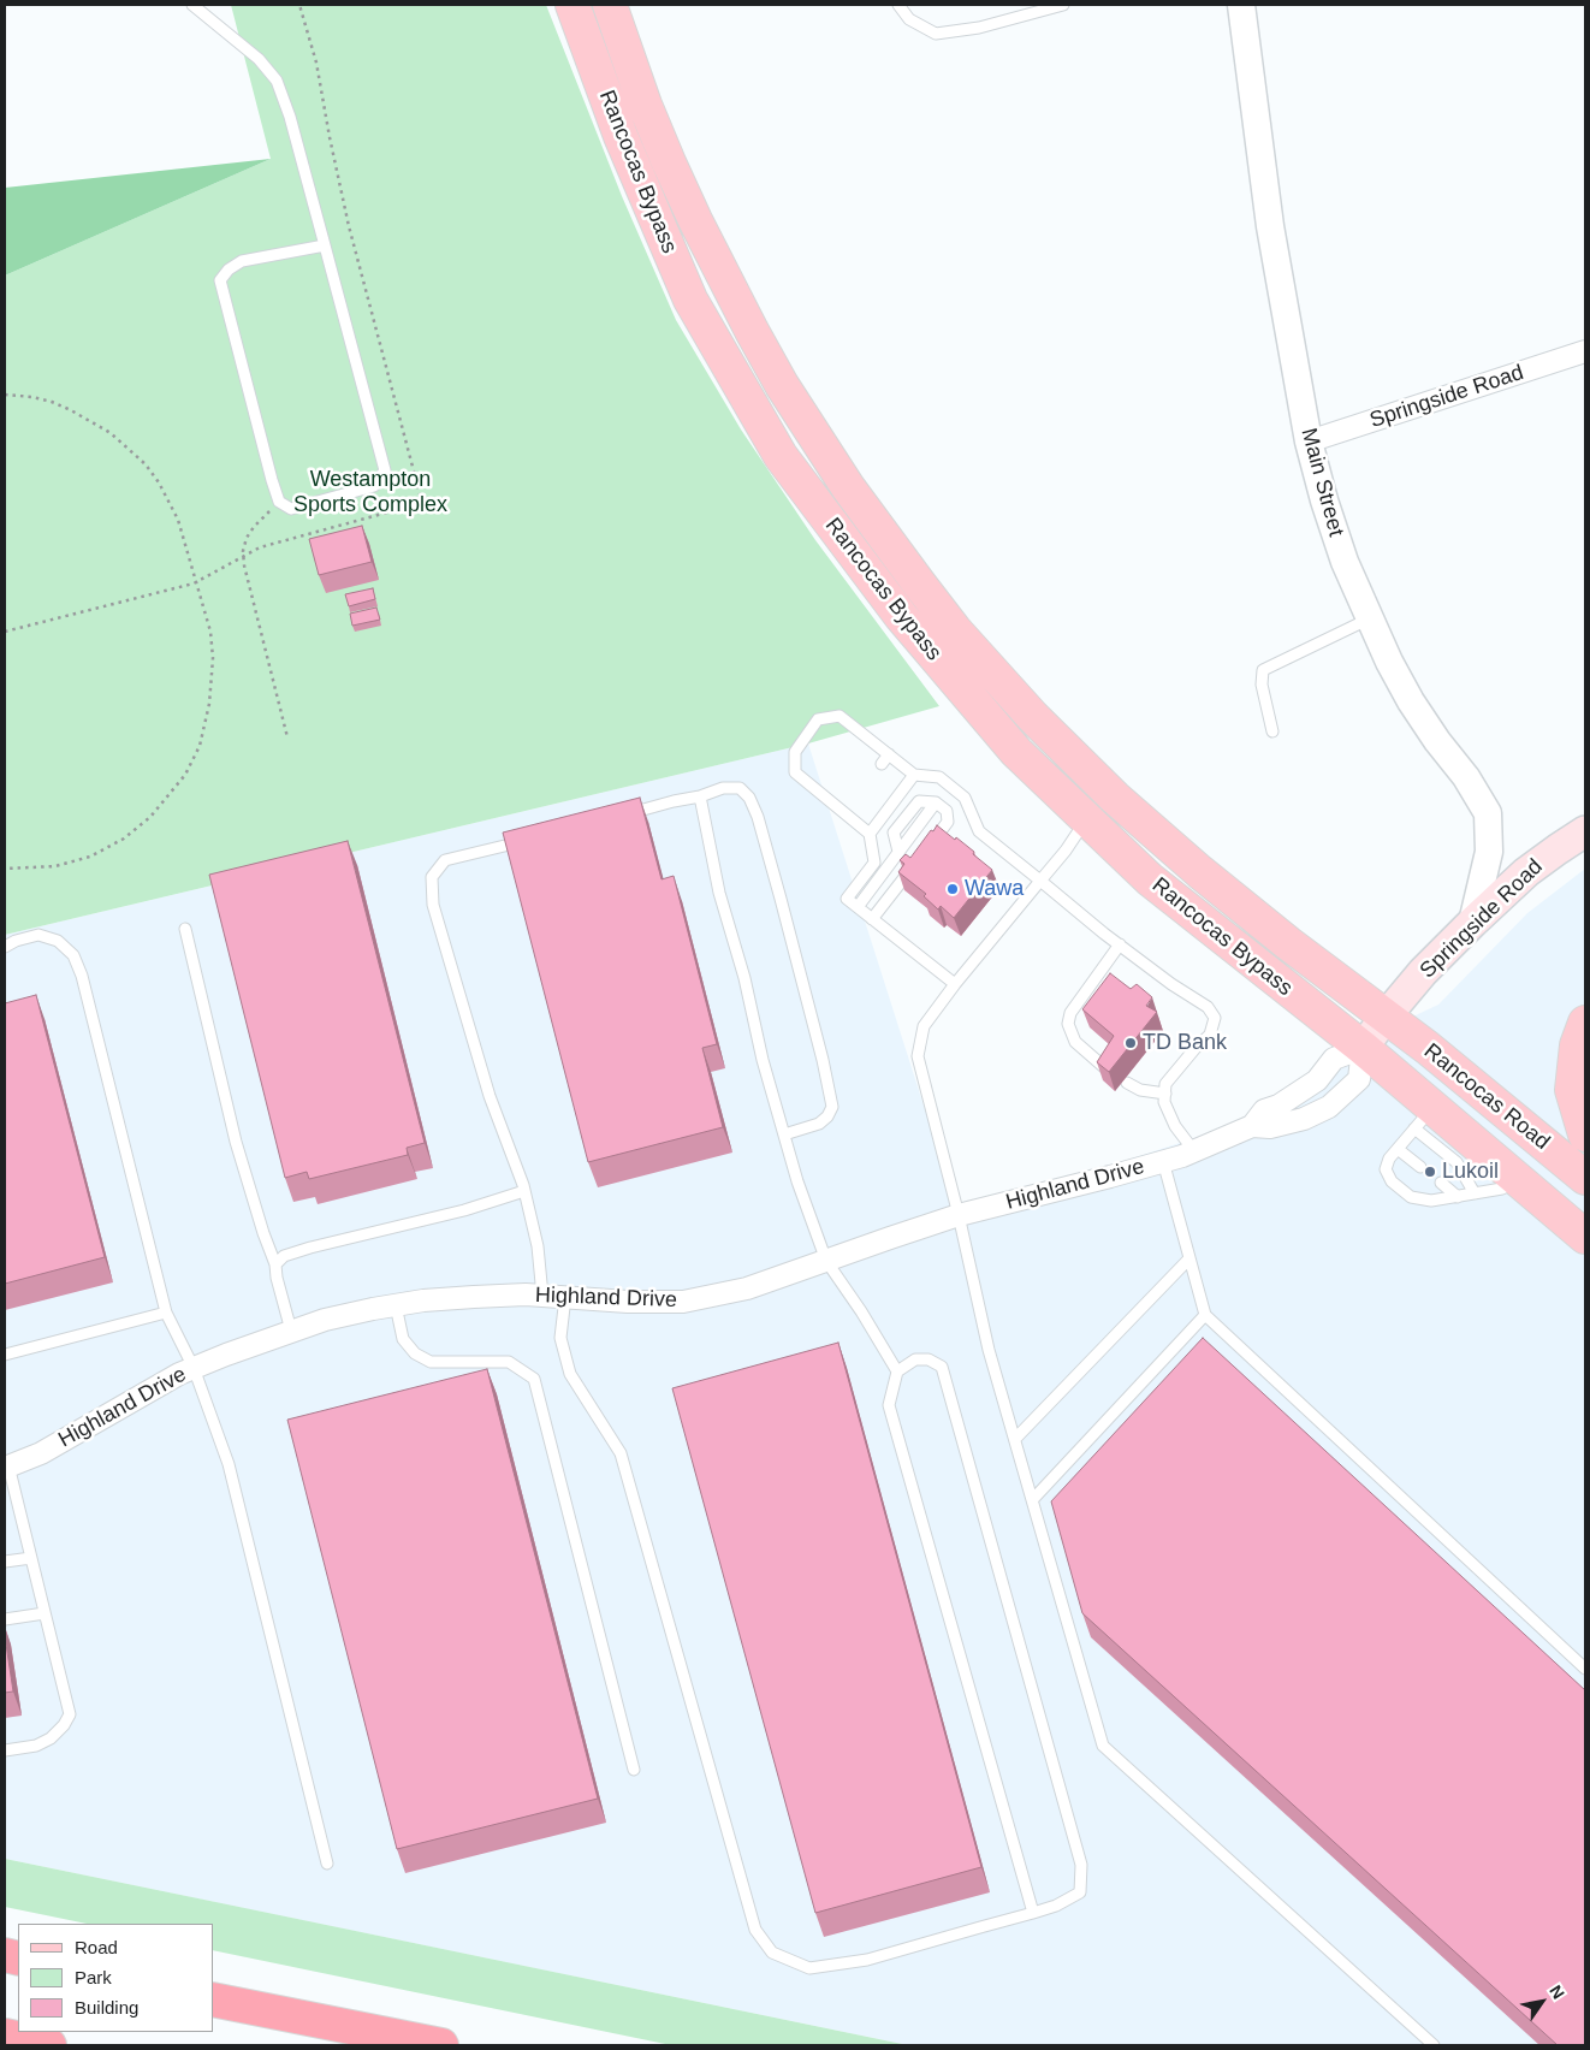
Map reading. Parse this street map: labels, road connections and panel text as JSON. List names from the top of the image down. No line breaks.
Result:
{"streets":{"main road":["Rancocas Bypass","Springside Road","Rancocas Road"],"street":["Main Street","Highland Drive"]},"crossings":[["Rancocas Bypass","Springside Road"],["Rancocas Bypass","Rancocas Road"],["Rancocas Bypass","Highland Drive"],["Springside Road","Main Street"],["Springside Road","Rancocas Road"],["Springside Road","Highland Drive"],["Rancocas Road","Highland Drive"]],"parks":["Westampton Sports Complex"],"places":["Wawa","TD Bank","Lukoil"],"legend":["Road","Park","Building"],"north":"top right"}
